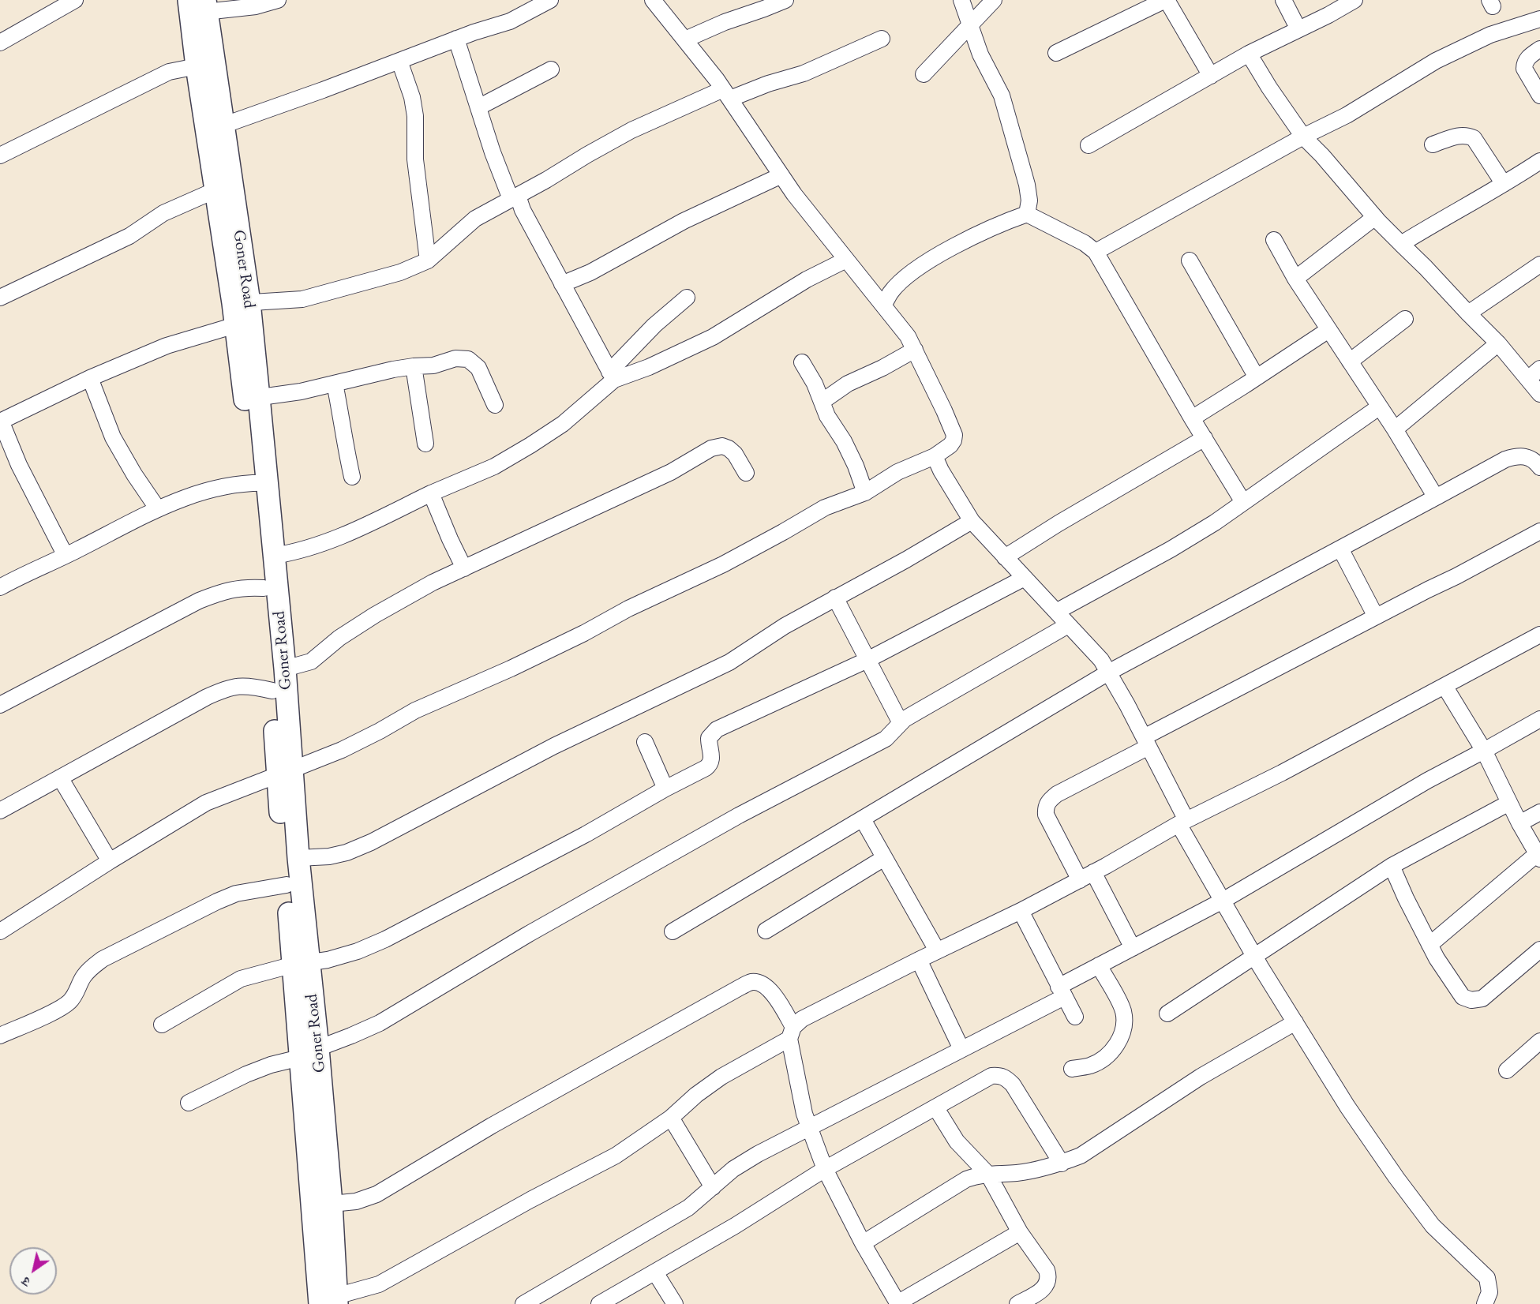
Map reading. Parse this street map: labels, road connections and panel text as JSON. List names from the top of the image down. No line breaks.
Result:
{"streets":{"street":["Goner Road"]},"north":"bottom left"}
